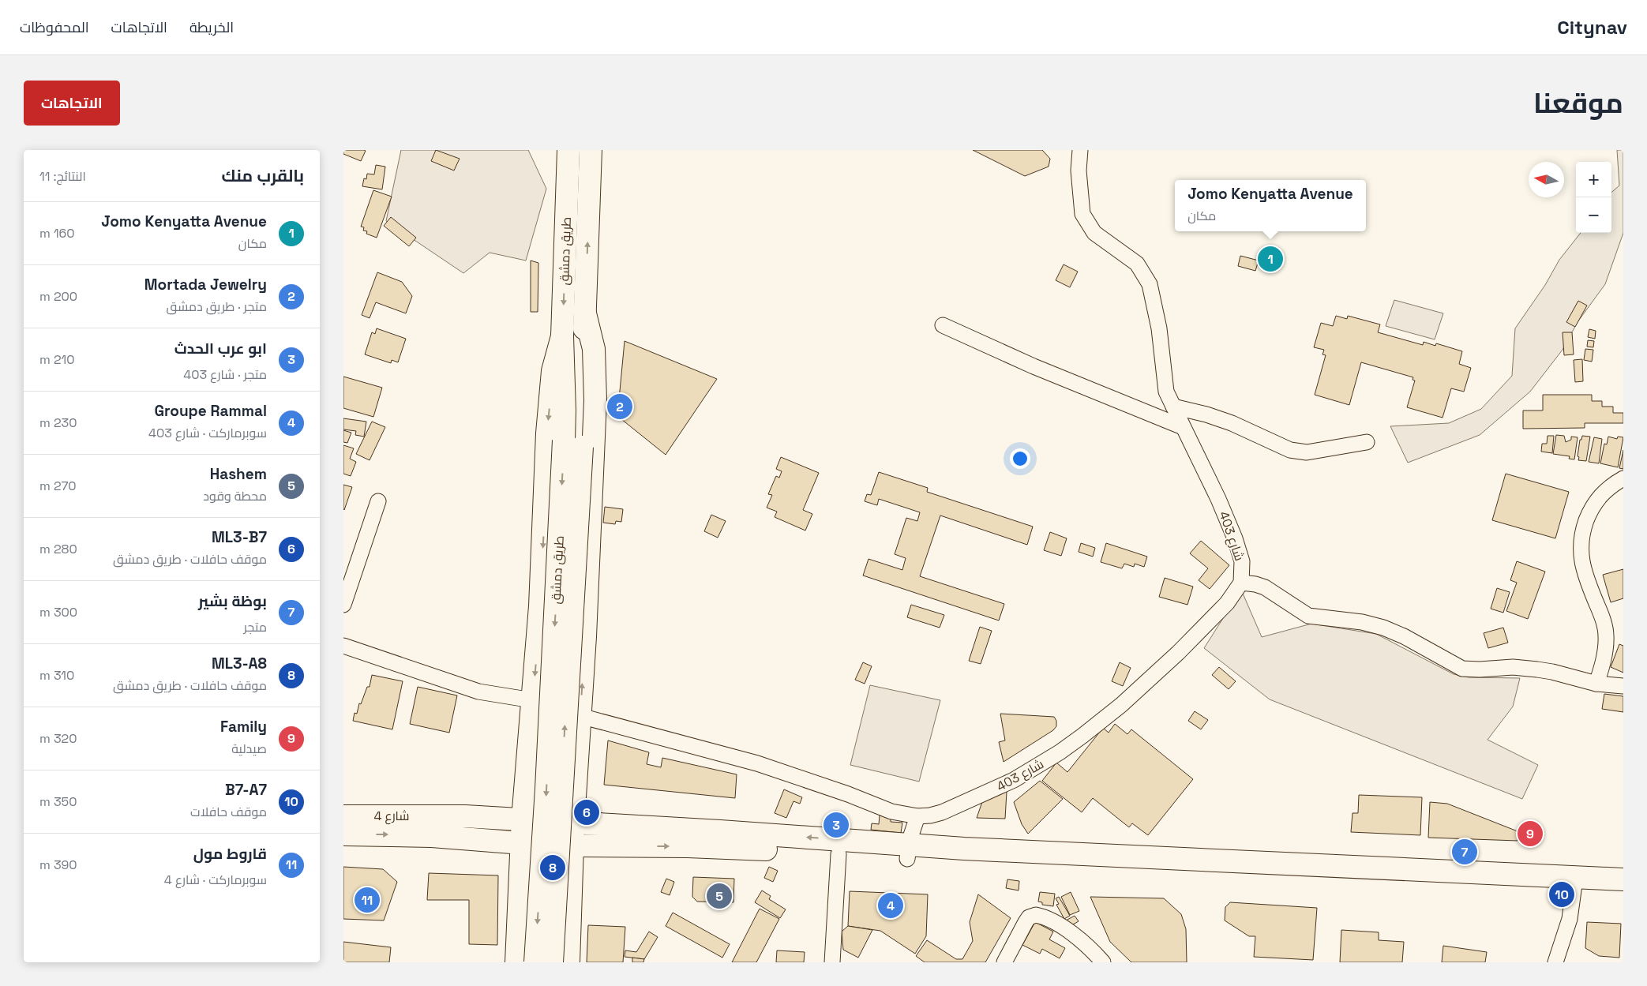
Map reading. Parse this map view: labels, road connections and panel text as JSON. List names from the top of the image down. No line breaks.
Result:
{"streets":{"highway":["طريق دمشق","شارع 4"],"street":["شارع 403"]},"north":"left","page":{"header":"Citynav","nav":["الخريطة","الاتجاهات","المحفوظات"],"title":"موقعنا","buttons":"الاتجاهات","heading":["بالقرب منك","النتائج: 11"],"map_buttons":["+","−"],"popup":["Jomo Kenyatta Avenue","مكان"],"list":[{"mark":"1","name":"Jomo Kenyatta Avenue","note":"مكان","value":"160 m"},{"mark":"2","name":"Mortada Jewelry","note":"متجر · طريق دمشق","value":"200 m"},{"mark":"3","name":"ابو عرب الحدث","note":"متجر · شارع 403","value":"210 m"},{"mark":"4","name":"Groupe Rammal","note":"سوبرماركت · شارع 403","value":"230 m"},{"mark":"5","name":"Hashem","note":"محطة وقود","value":"270 m"},{"mark":"6","name":"ML3-B7","note":"موقف حافلات · طريق دمشق","value":"280 m"},{"mark":"7","name":"بوظة بشير","note":"متجر","value":"300 m"},{"mark":"8","name":"ML3-A8","note":"موقف حافلات · طريق دمشق","value":"310 m"},{"mark":"9","name":"Family","note":"صيدلية","value":"320 m"},{"mark":"10","name":"B7-A7","note":"موقف حافلات","value":"350 m"},{"mark":"11","name":"قاروط مول","note":"سوبرماركت · شارع 4","value":"390 m"}],"pins":["1","2","6","3","9","7","8","10","5","11","4"]}}
